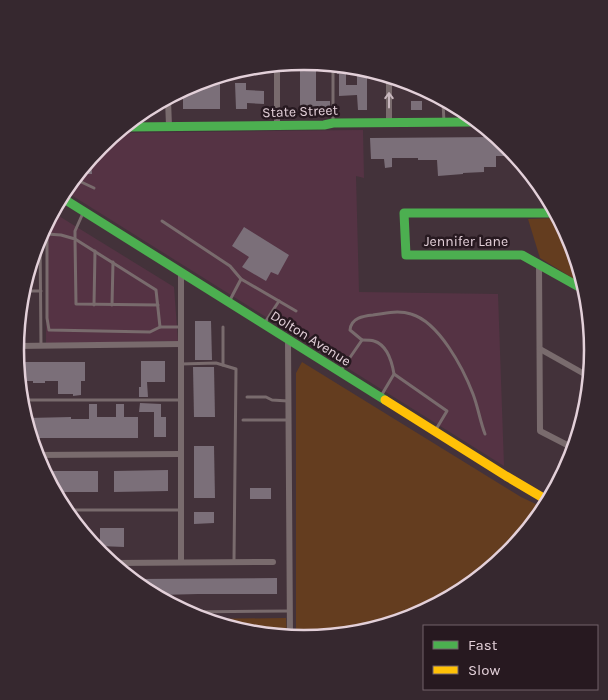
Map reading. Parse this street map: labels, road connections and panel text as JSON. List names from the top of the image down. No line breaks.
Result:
{"streets":{"street":["State Street","Jennifer Lane","Dolton Avenue"]},"legend":["Fast","Slow"]}
